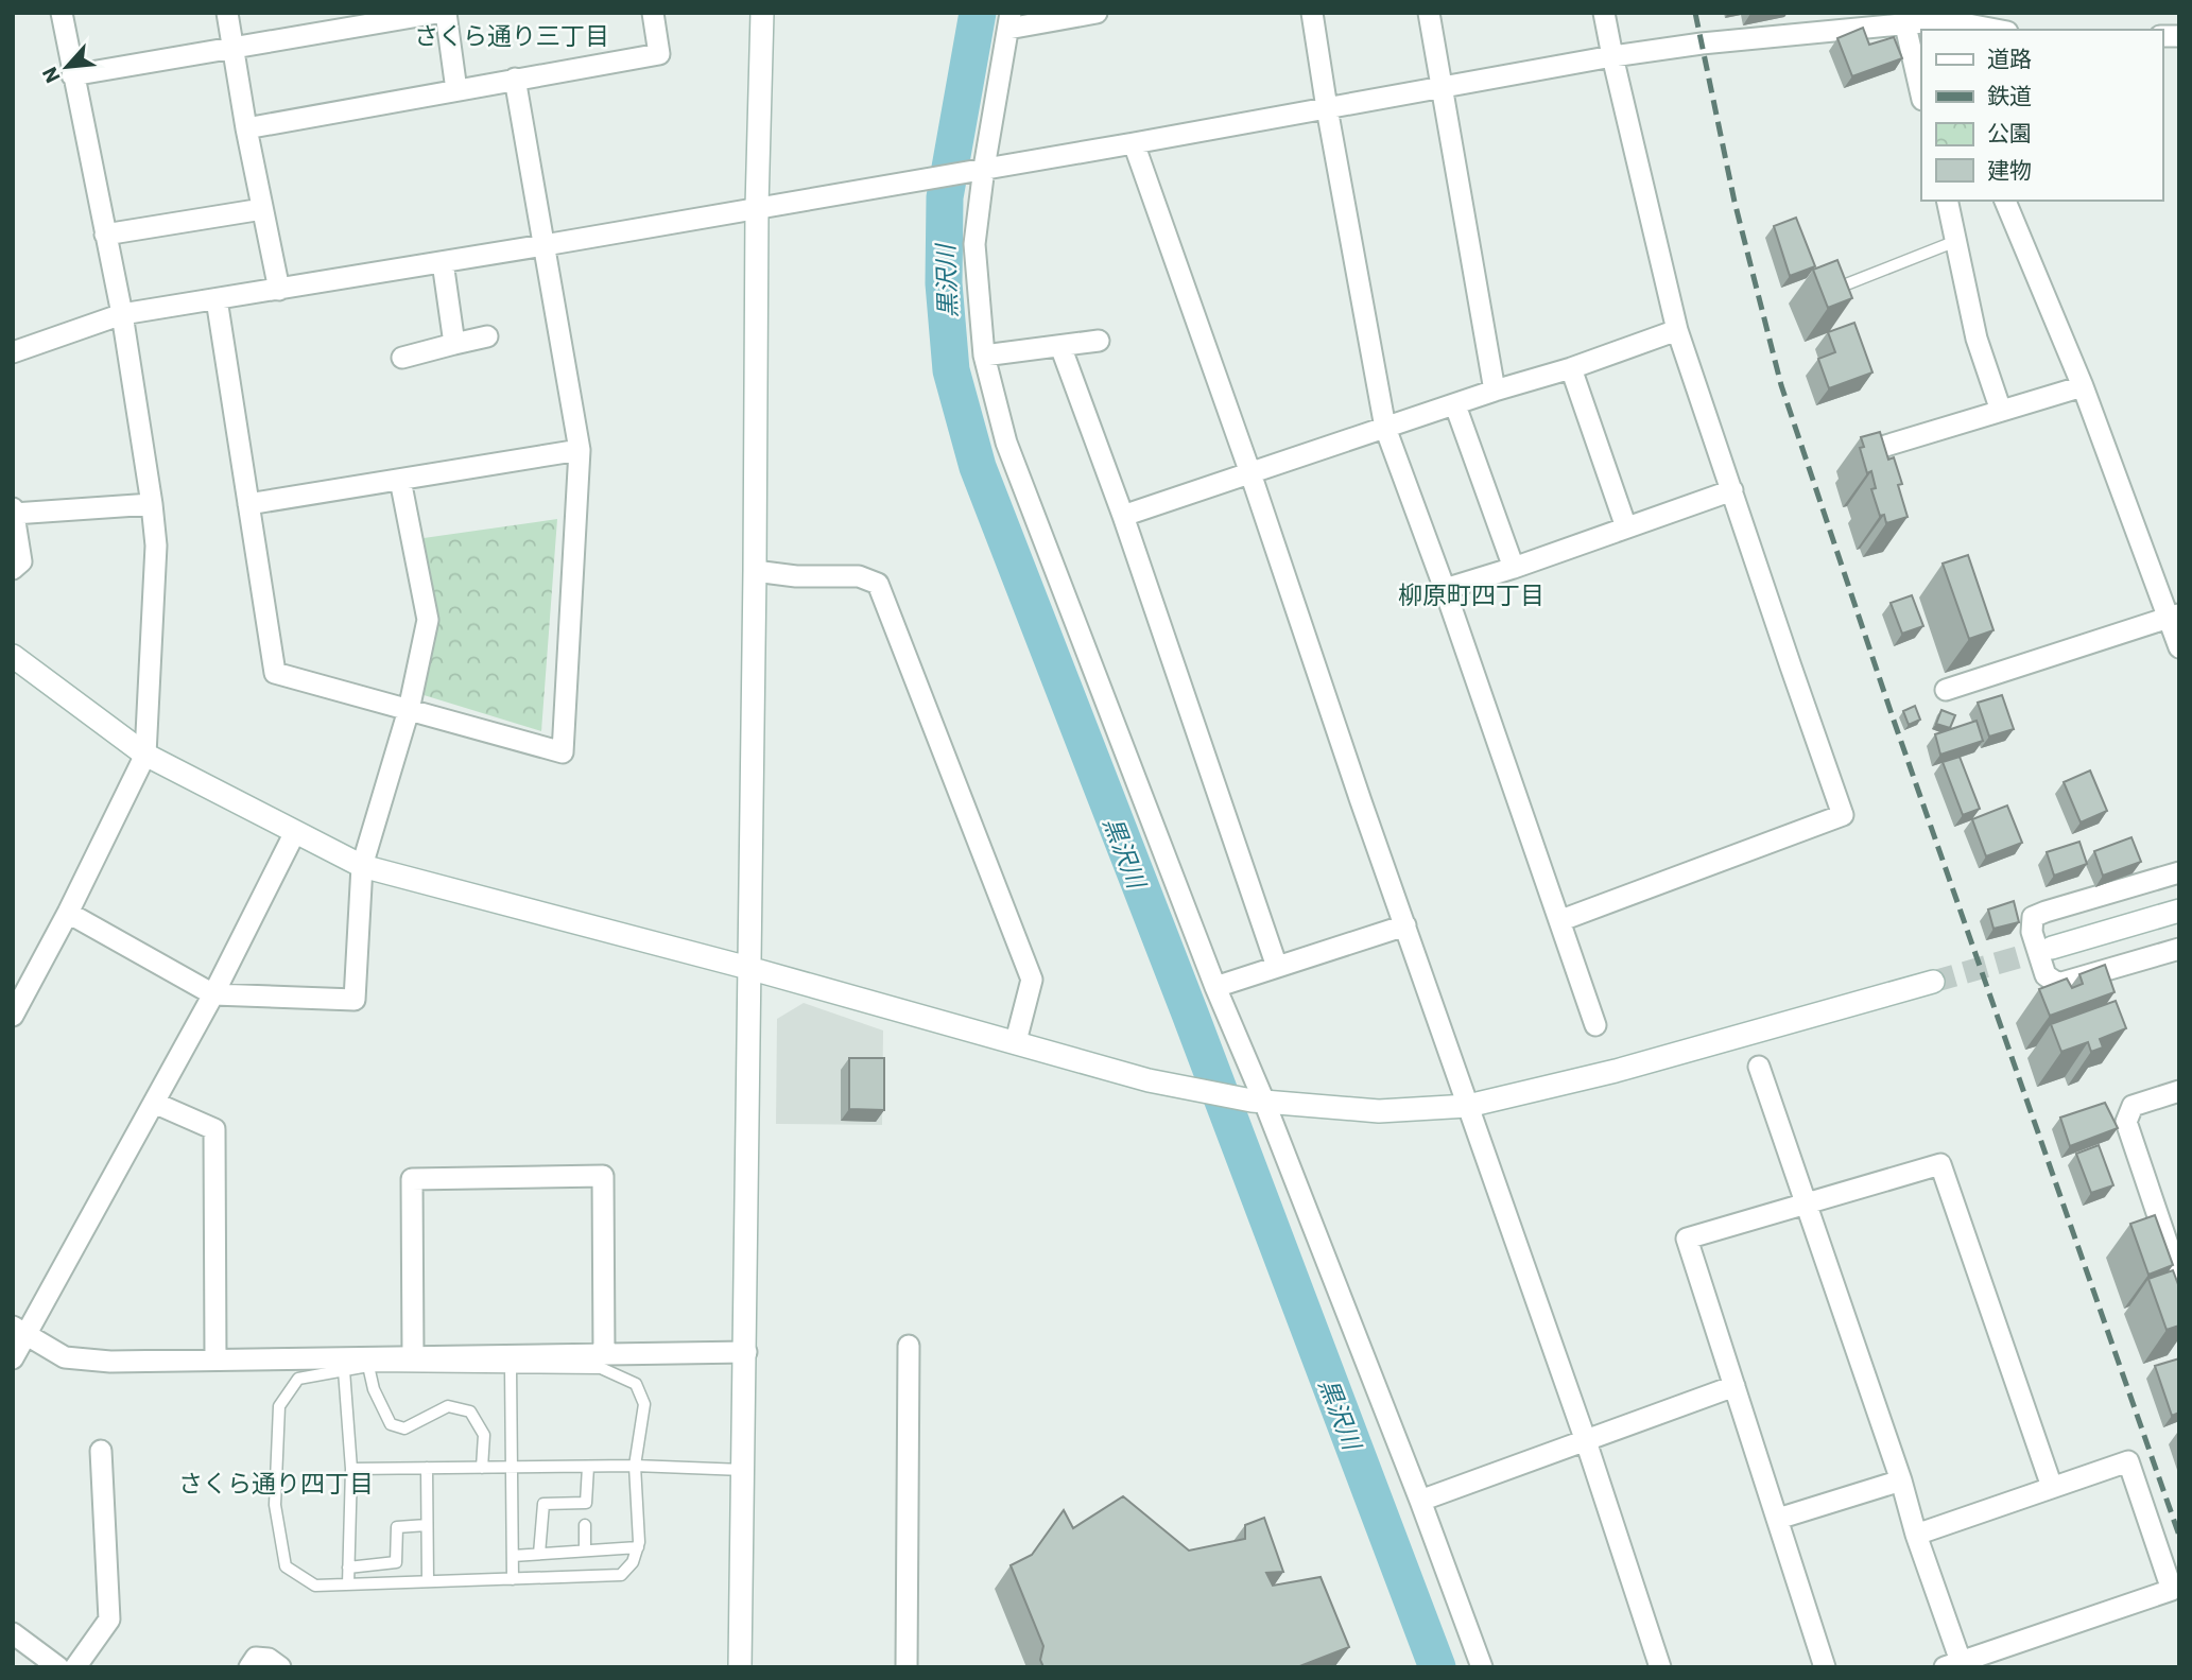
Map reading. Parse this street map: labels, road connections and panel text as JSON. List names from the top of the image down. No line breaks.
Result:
{"districts":["さくら通り三丁目","柳原町四丁目","さくら通り四丁目"],"water":["黒沢川"],"legend":["道路","鉄道","公園","建物"],"north":"bottom left"}
